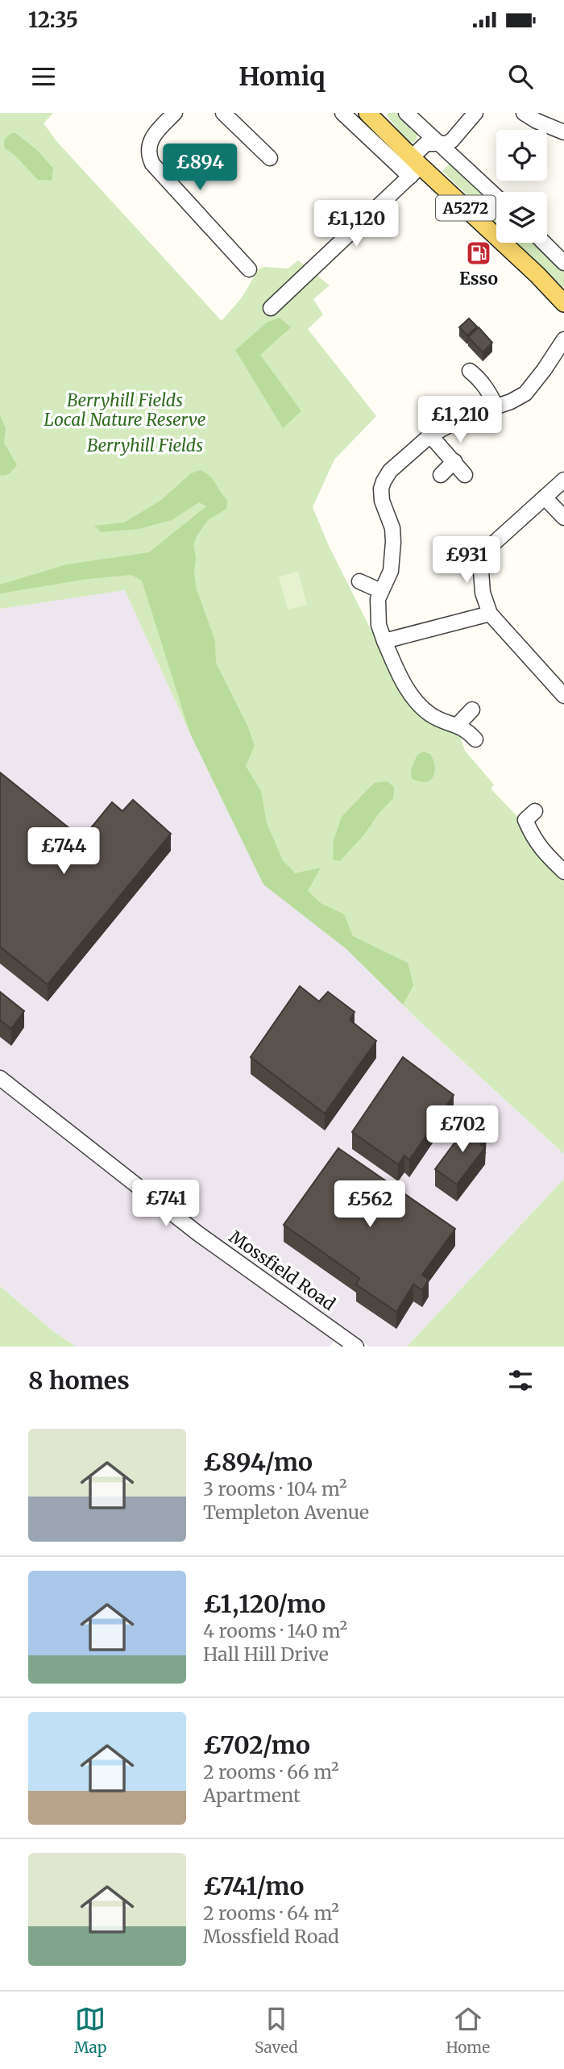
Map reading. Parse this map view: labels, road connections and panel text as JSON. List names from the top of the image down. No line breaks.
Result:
{"streets":{"main road":["A5272"],"street":["Mossfield Road"]},"parks":["Berryhill Fields Local Nature Reserve","Berryhill Fields"],"places":{"fuel station":["Esso"]},"page":{"status":"12:35","header":"Homiq","price":["£894","£1,120","£1,210","£931","£744","£702","£741","£562"],"heading":"8 homes","list":[{"name":"£894/mo","note":"3 rooms · 104 m² · Templeton Avenue"},{"name":"£1,120/mo","note":"4 rooms · 140 m² · Hall Hill Drive"},{"name":"£702/mo","note":"2 rooms · 66 m² · Apartment"},{"name":"£741/mo","note":"2 rooms · 64 m² · Mossfield Road"}],"tabs":["Map","Saved","Home"]}}
